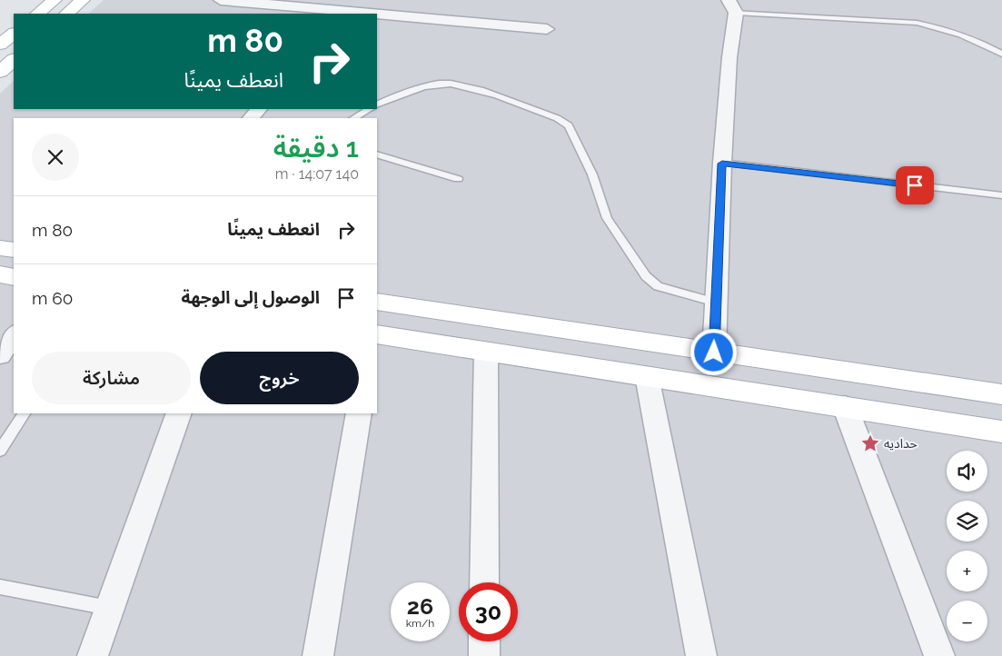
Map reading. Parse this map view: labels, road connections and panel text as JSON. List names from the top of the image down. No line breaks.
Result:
{"places":{"place":["حداديه"]},"page":{"turn":["80 m","انعطف يمينًا"],"heading":["1 دقيقة","140 m · 14:07"],"list":[{"name":"انعطف يمينًا","value":"80 m"},{"name":"الوصول إلى الوجهة","value":"60 m"}],"buttons":["خروج","مشاركة"],"map_buttons":["+","−"],"speed":"26 km/h","limit":"30"}}
